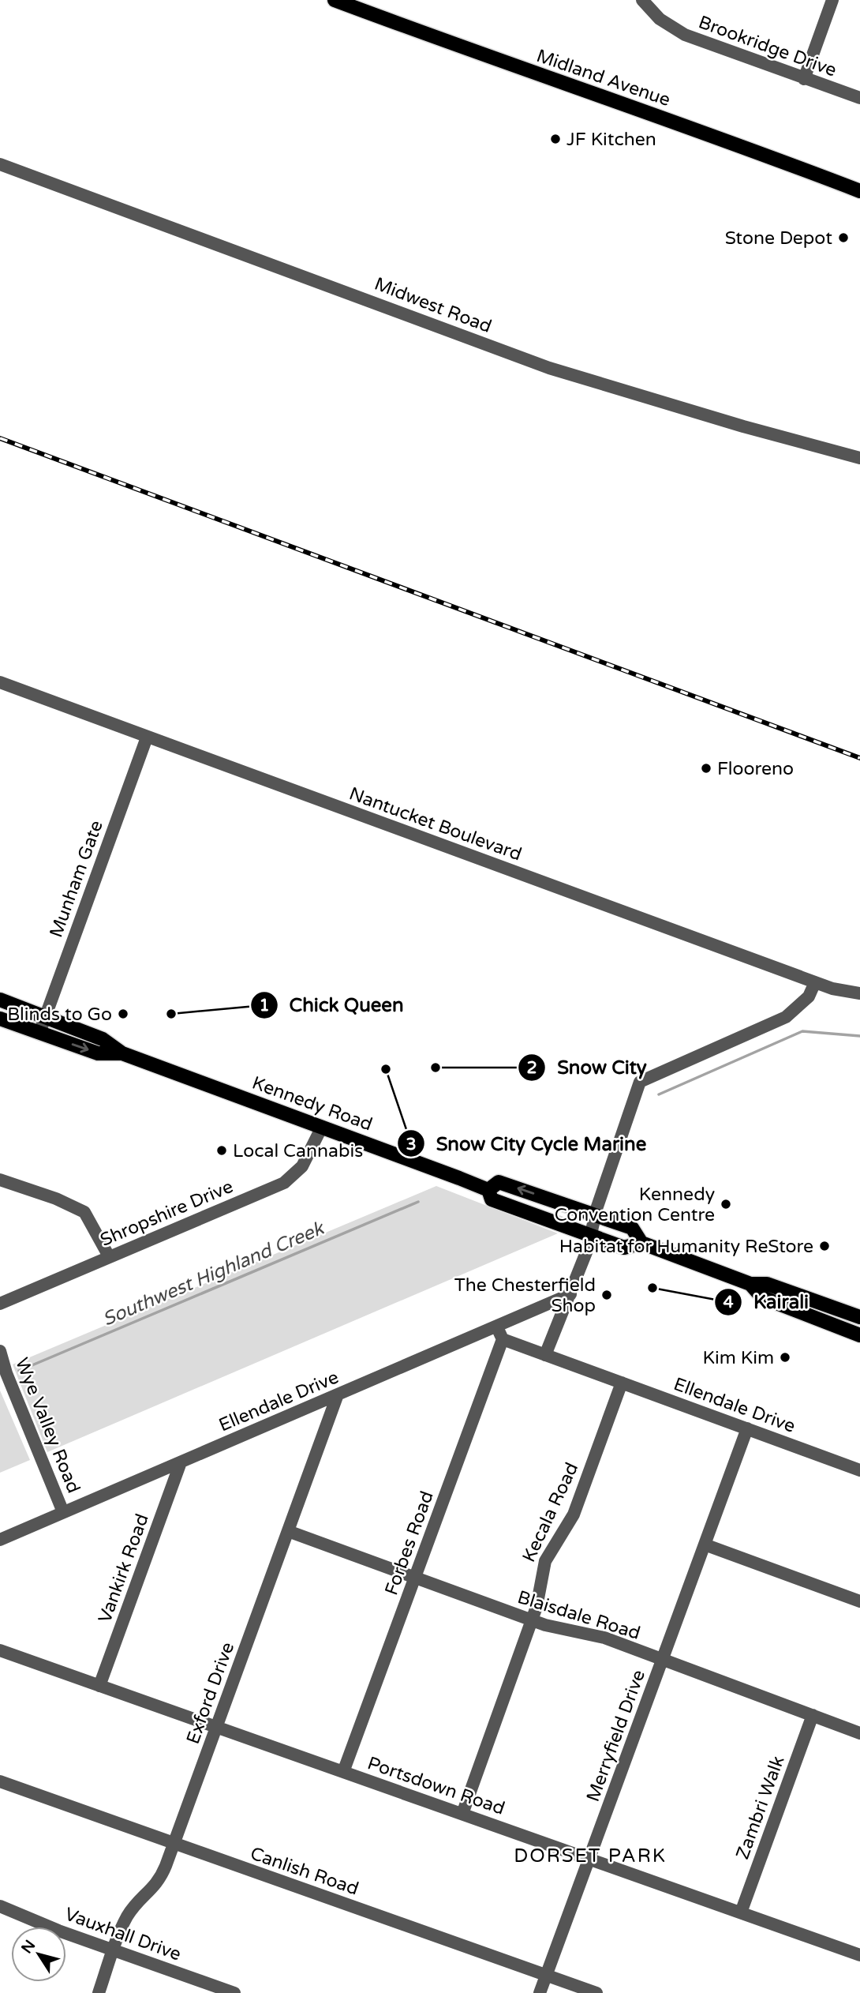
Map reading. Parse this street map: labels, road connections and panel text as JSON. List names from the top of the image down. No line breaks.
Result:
{"streets":{"main road":["Midland Avenue","Kennedy Road"],"street":["Brookridge Drive","Midwest Road","Nantucket Boulevard","Munham Gate","Shropshire Drive","Ellendale Drive","Wye Valley Road","Kecala Road","Forbes Road","Vankirk Road","Blaisdale Road","Exford Drive","Merryfield Drive","Portsdown Road","Zambri Walk","Canlish Road","Vauxhall Drive"]},"crossings":[["Nantucket Boulevard","Munham Gate"],["Munham Gate","Kennedy Road"],["Kennedy Road","Shropshire Drive"],["Ellendale Drive","Wye Valley Road"],["Ellendale Drive","Kecala Road"],["Ellendale Drive","Forbes Road"],["Ellendale Drive","Vankirk Road"],["Ellendale Drive","Exford Drive"],["Ellendale Drive","Merryfield Drive"],["Kecala Road","Blaisdale Road"],["Kecala Road","Portsdown Road"],["Forbes Road","Blaisdale Road"],["Forbes Road","Portsdown Road"],["Vankirk Road","Portsdown Road"],["Blaisdale Road","Exford Drive"],["Blaisdale Road","Merryfield Drive"],["Blaisdale Road","Zambri Walk"],["Exford Drive","Portsdown Road"],["Exford Drive","Canlish Road"],["Exford Drive","Vauxhall Drive"],["Merryfield Drive","Portsdown Road"],["Merryfield Drive","Canlish Road"],["Portsdown Road","Zambri Walk"]],"districts":["DORSET PARK"],"water":["Southwest Highland Creek"],"places":["JF Kitchen","Stone Depot","Flooreno","Blinds to Go","Chick Queen","Snow City","Snow City Cycle Marine","Local Cannabis","Kennedy Convention Centre","Habitat for Humanity ReStore","Kairali","The Chesterfield Shop","Kim Kim"],"north":"top left"}
